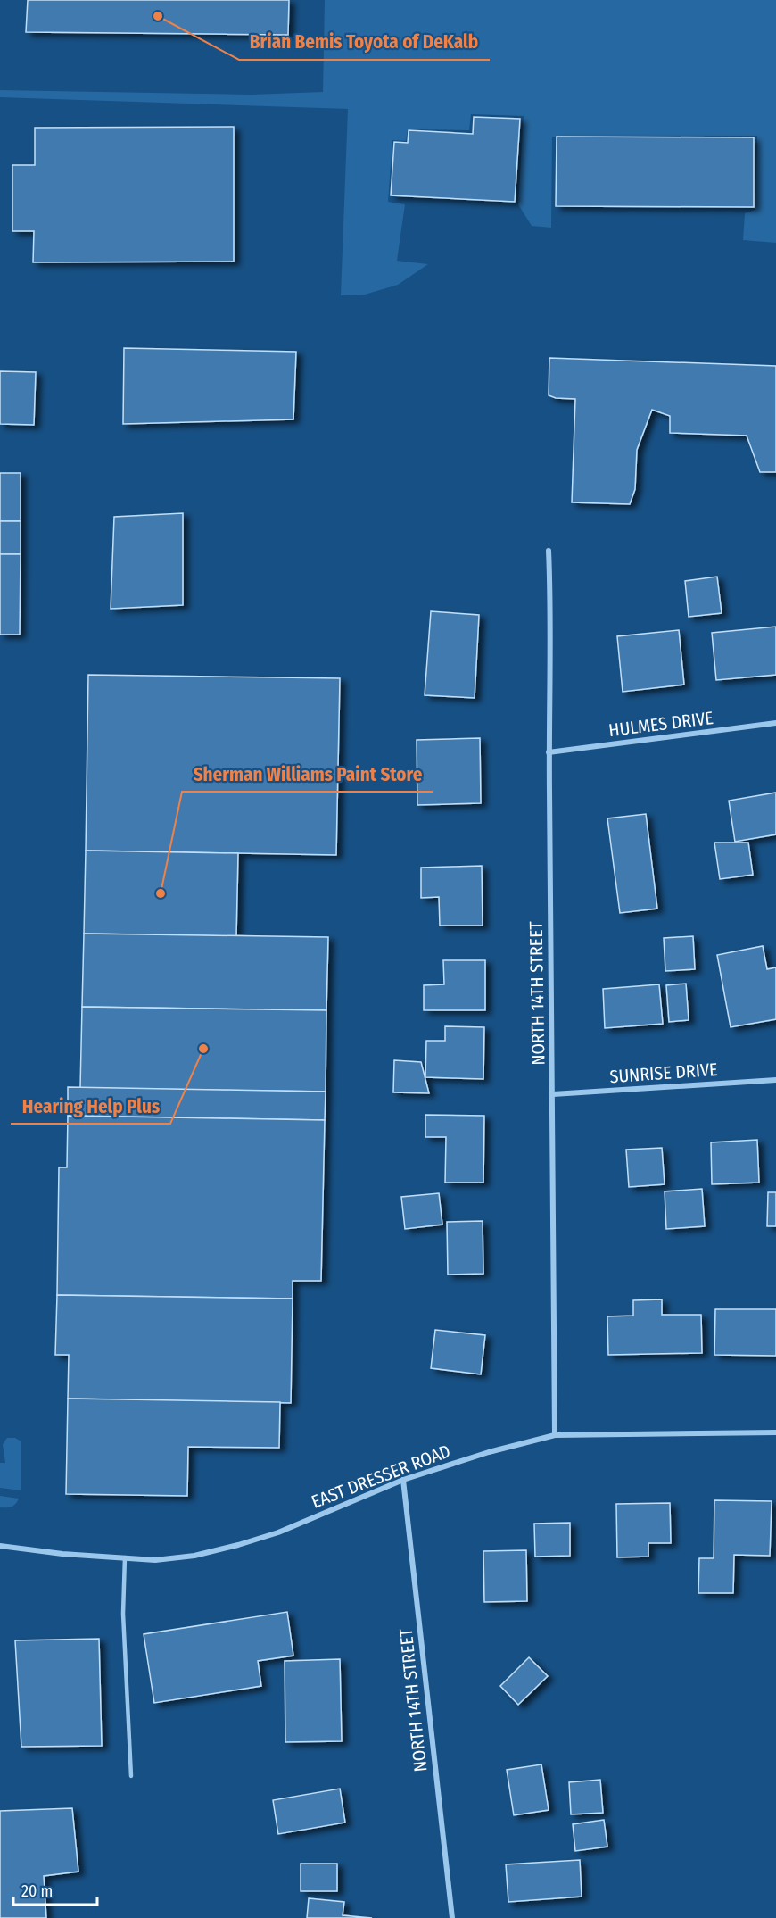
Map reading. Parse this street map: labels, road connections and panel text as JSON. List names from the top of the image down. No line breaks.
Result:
{"streets":{"street":["HULMES DRIVE","NORTH 14TH STREET","SUNRISE DRIVE","EAST DRESSER ROAD"]},"crossings":[["HULMES DRIVE","NORTH 14TH STREET"],["NORTH 14TH STREET","SUNRISE DRIVE"],["NORTH 14TH STREET","EAST DRESSER ROAD"]],"places":["Brian Bemis Toyota of DeKalb","Sherman Williams Paint Store","Hearing Help Plus"],"scale_bar":"20 m"}
